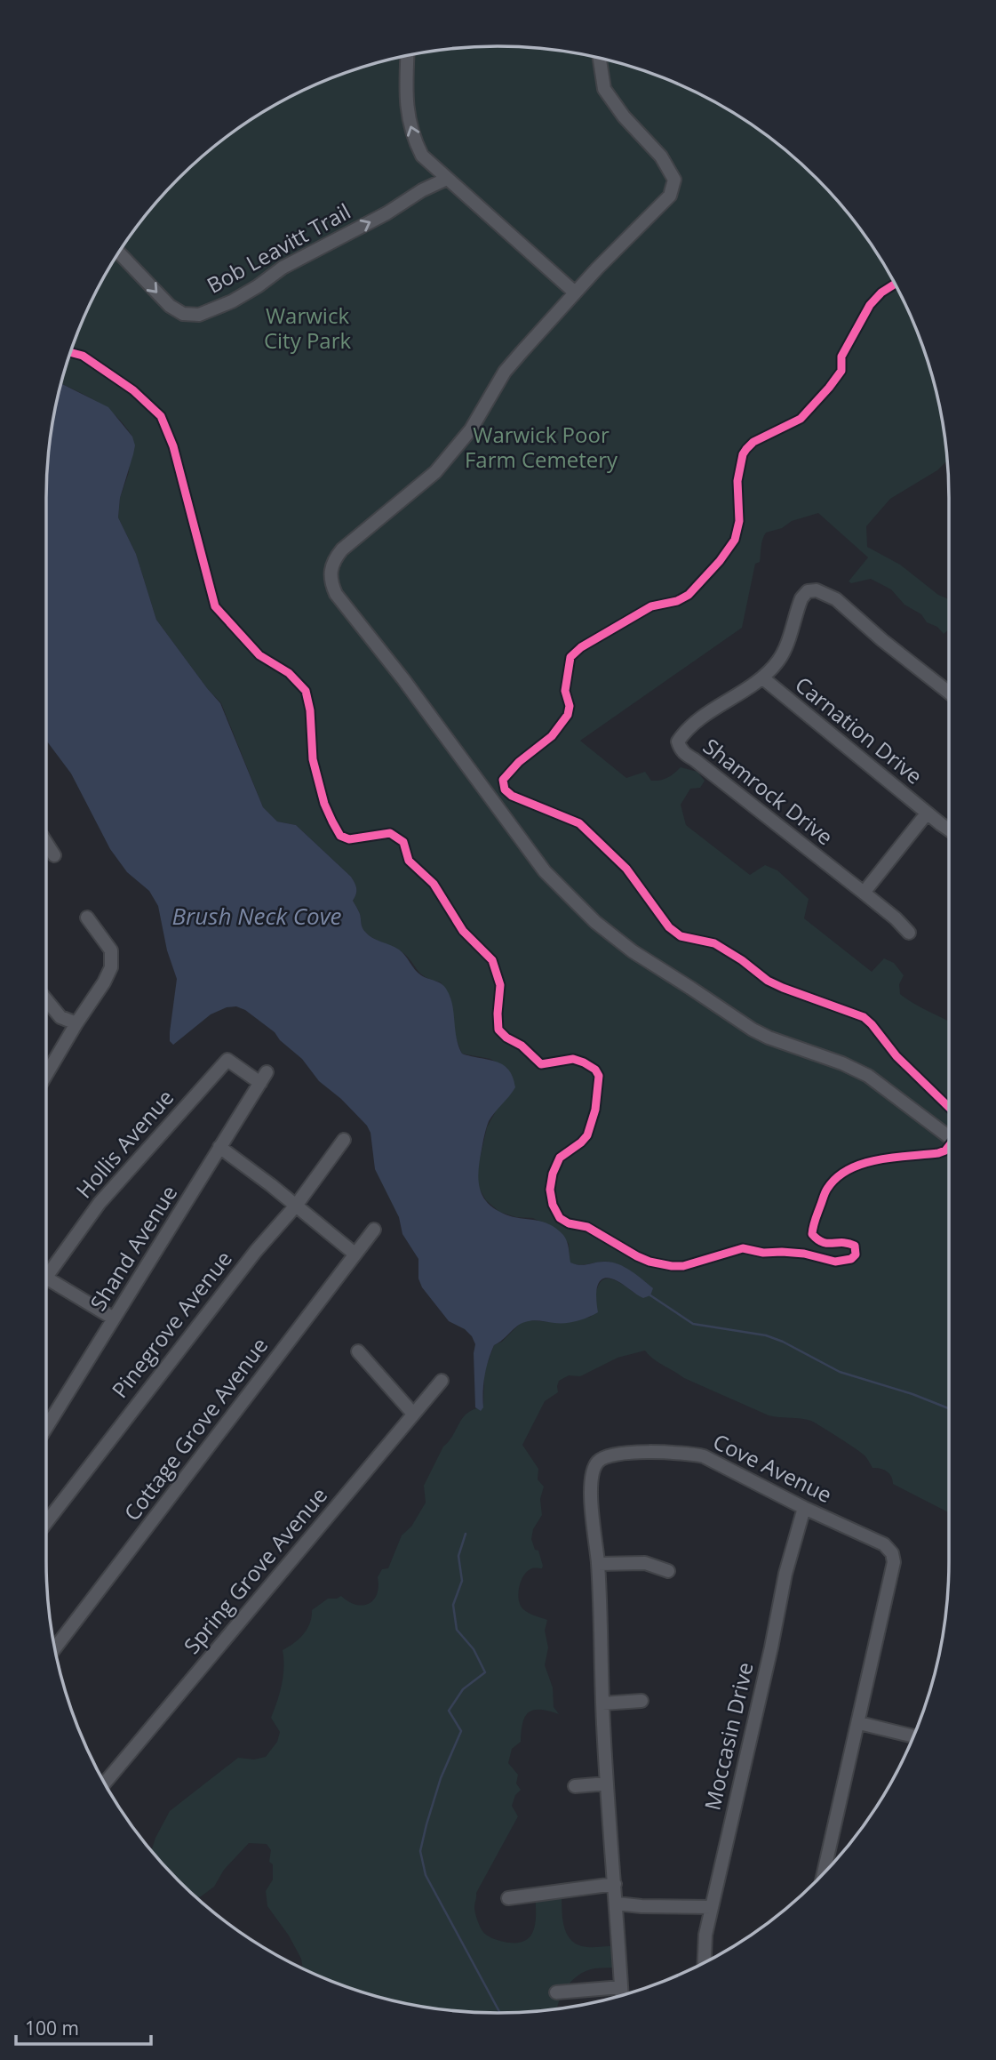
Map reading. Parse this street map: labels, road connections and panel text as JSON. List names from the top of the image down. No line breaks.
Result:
{"streets":{"street":["Bob Leavitt Trail","Carnation Drive","Shamrock Drive","Hollis Avenue","Shand Avenue","Pinegrove Avenue","Cottage Grove Avenue","Cove Avenue","Spring Grove Avenue","Moccasin Drive"]},"crossings":[["Carnation Drive","Shamrock Drive"],["Hollis Avenue","Shand Avenue"],["Cove Avenue","Moccasin Drive"]],"one_way":["Bob Leavitt Trail"],"water":["Brush Neck Cove"],"parks":["Warwick City Park","Warwick Poor Farm Cemetery"],"scale_bar":"100 m"}
